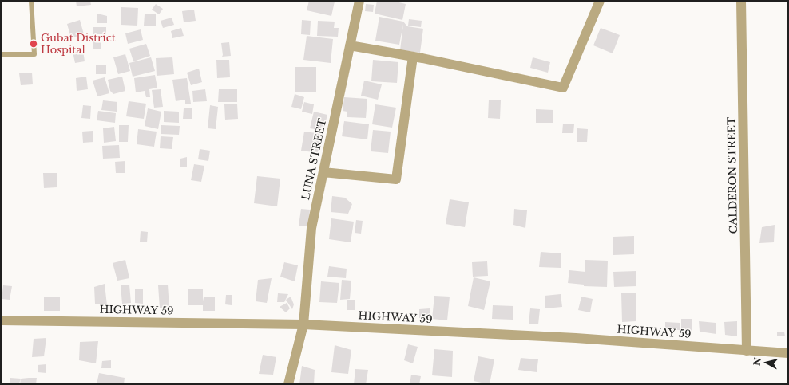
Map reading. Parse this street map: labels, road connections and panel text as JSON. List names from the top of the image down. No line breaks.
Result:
{"streets":{"street":["LUNA STREET","CALDERON STREET","HIGHWAY 59"]},"crossings":[["LUNA STREET","HIGHWAY 59"],["CALDERON STREET","HIGHWAY 59"]],"places":["Gubat District Hospital"],"north":"left"}
